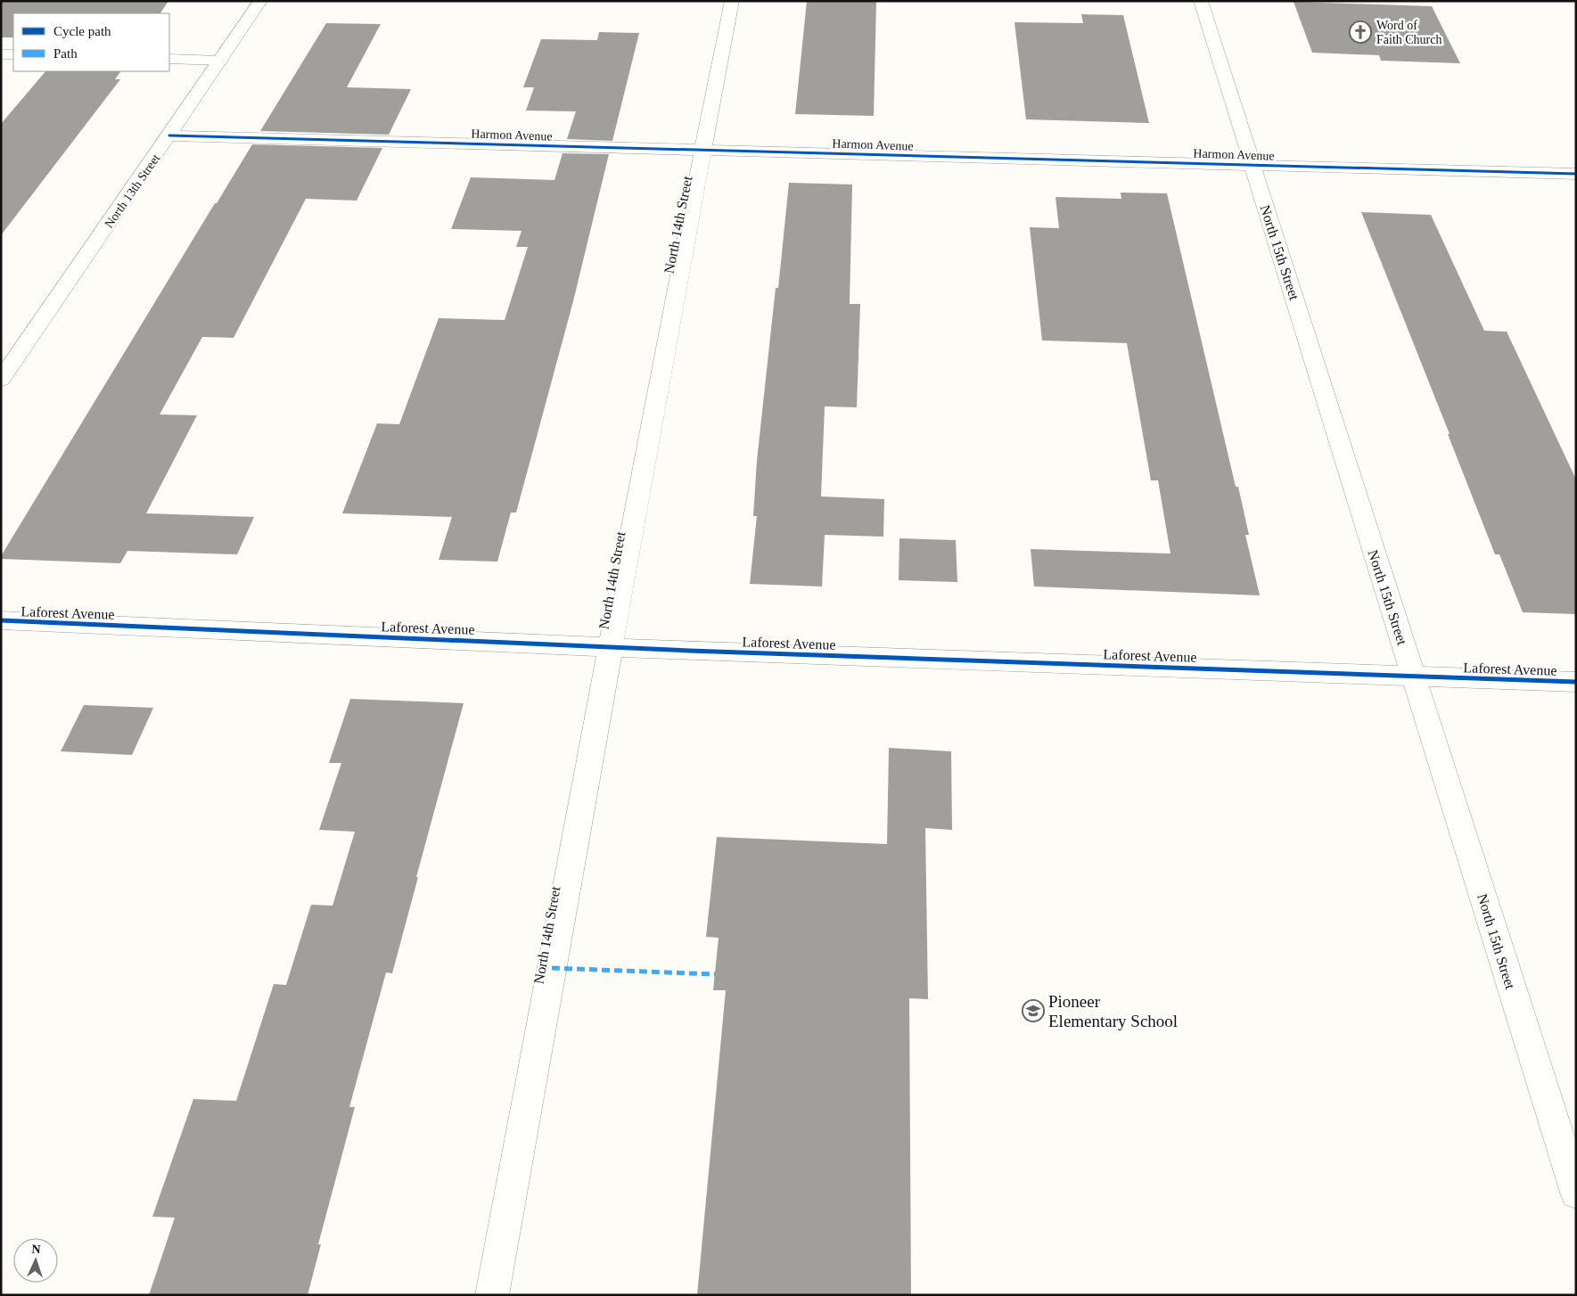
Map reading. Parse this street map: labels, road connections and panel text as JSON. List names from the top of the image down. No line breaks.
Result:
{"streets":{"street":["Harmon Avenue","North 13th Street","North 14th Street","North 15th Street","Laforest Avenue"]},"crossings":[["Harmon Avenue","North 13th Street"],["Harmon Avenue","North 14th Street"],["Harmon Avenue","North 15th Street"],["North 14th Street","Laforest Avenue"],["North 15th Street","Laforest Avenue"]],"places":{"church":["Word of Faith Church"],"school or university":["Pioneer Elementary School"]},"legend":["Cycle path","Path"],"north":"top"}
